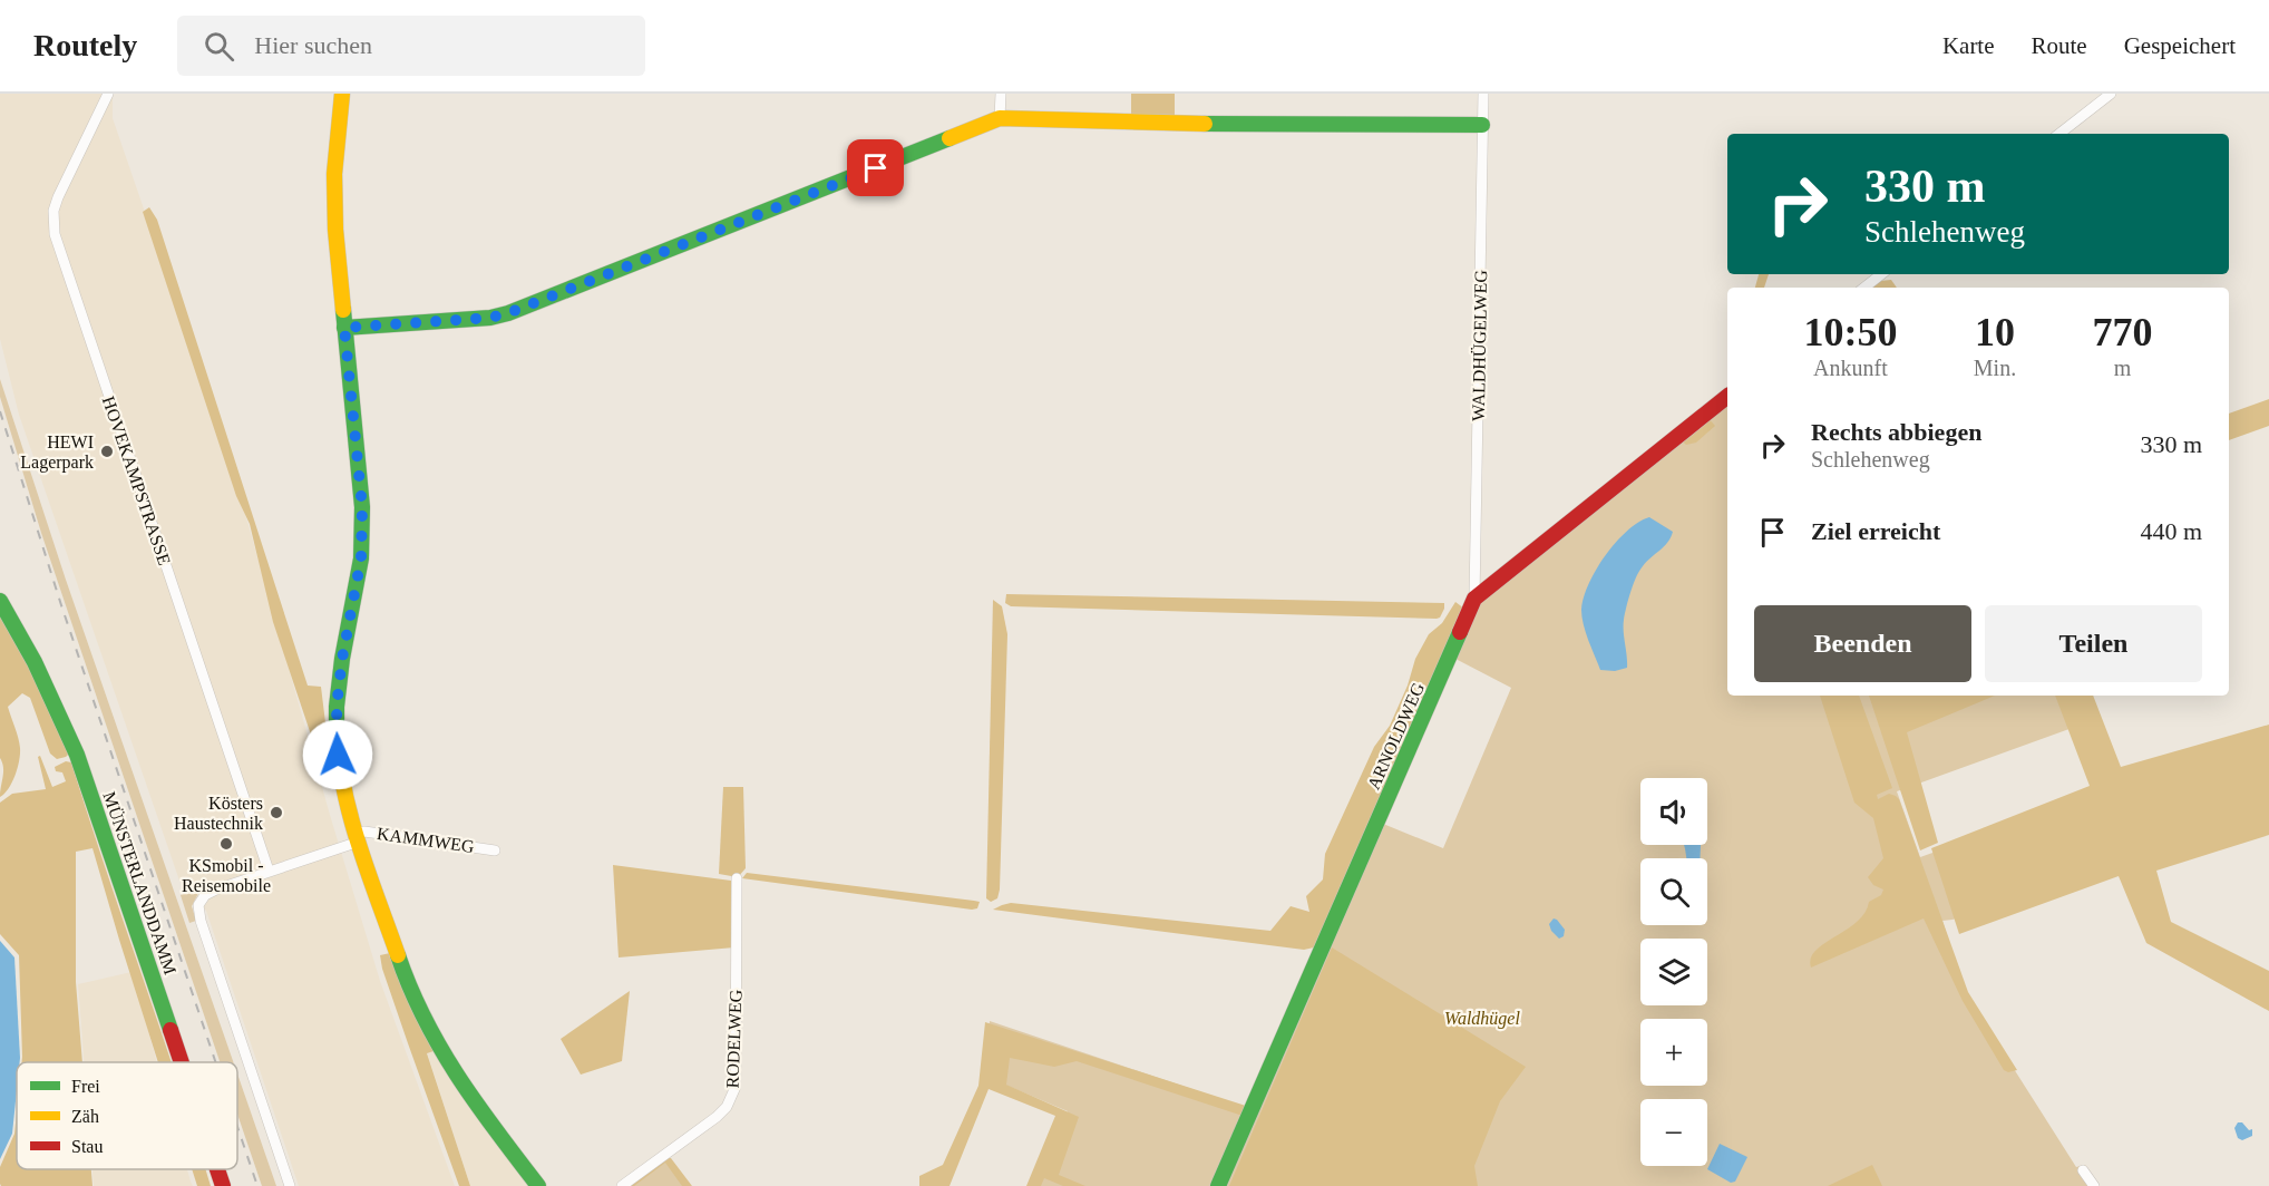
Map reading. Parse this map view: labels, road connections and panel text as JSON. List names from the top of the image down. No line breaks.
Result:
{"streets":{"street":["WALDHÜGELWEG","HOVEKAMPSTRASSE","ARNOLDWEG","KAMMWEG","MÜNSTERLANDDAMM","RODELWEG"]},"crossings":[["WALDHÜGELWEG","ARNOLDWEG"]],"parks":["Waldhügel"],"places":["HEWI Lagerpark","Kösters Haustechnik","KSmobil - Reisemobile"],"legend":["Frei","Zäh","Stau"],"page":{"header":"Routely","search":"Hier suchen","nav":["Karte","Route","Gespeichert"],"turn":["330 m","Schlehenweg"],"eta":["10:50","Ankunft","10","Min.","770","m"],"list":[{"name":"Rechts abbiegen","note":"Schlehenweg","value":"330 m"},{"name":"Ziel erreicht","value":"440 m"}],"buttons":["Beenden","Teilen"],"map_buttons":["+","−"]}}
